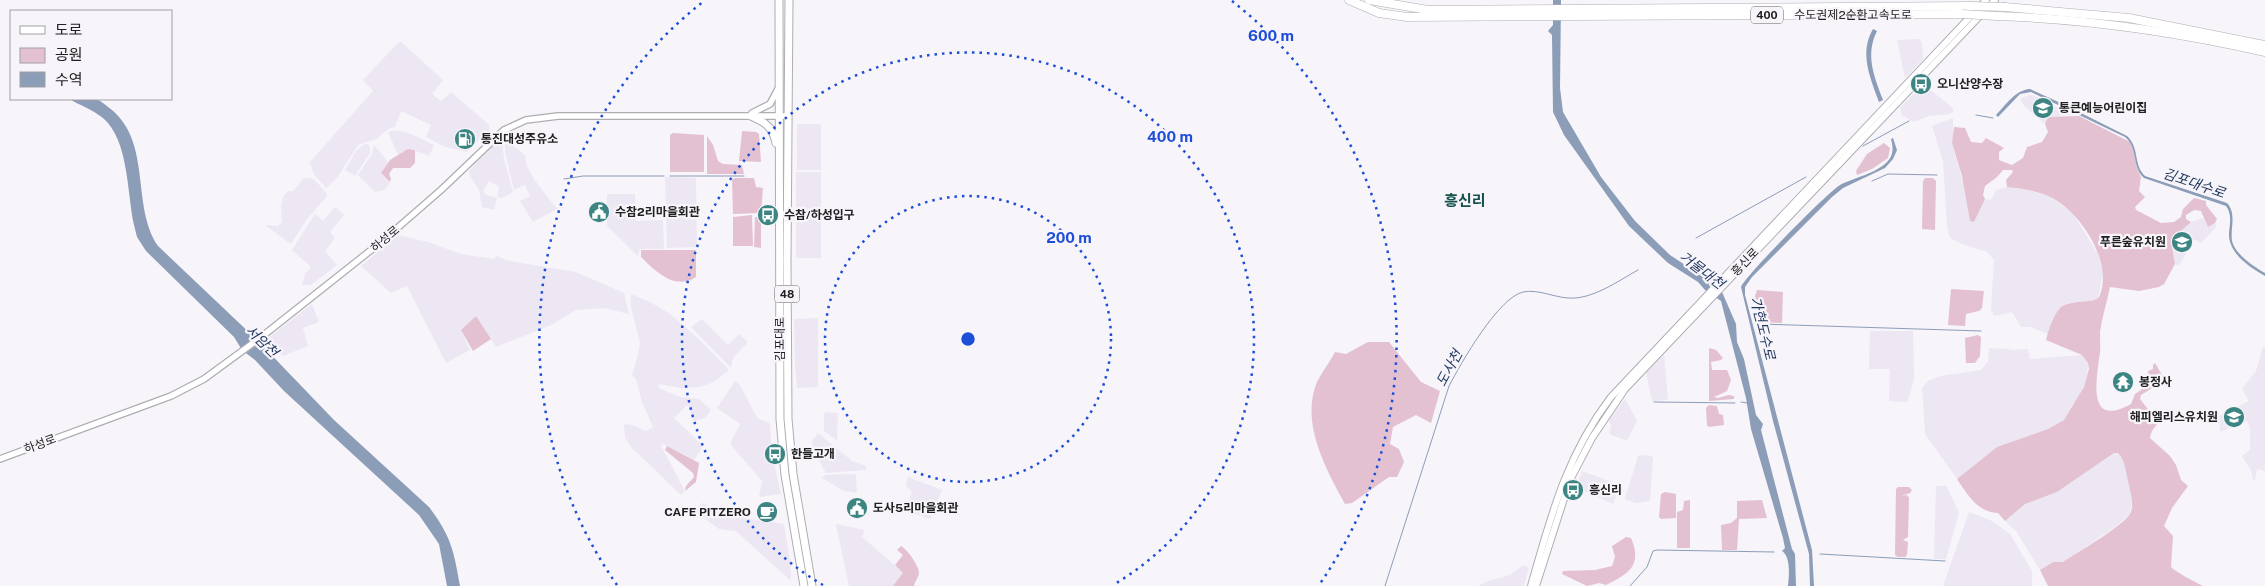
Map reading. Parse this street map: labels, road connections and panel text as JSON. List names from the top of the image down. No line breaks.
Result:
{"streets":{"highway":["400","수도권제2순환고속도로"],"main road":["흥신로","48","김포대로"],"street":["하성로"]},"crossings":[["하성로","김포대로"]],"districts":["흥신리"],"water":["김포대수로","거물대천","가현도수로","서암천","도사천"],"places":{"bus stop":["오니산양수장","수참/하성입구","한들고개","흥신리"],"school or university":["통큰예능어린이집","푸른숲유치원","해피엘리스유치원"],"fuel station":["통진대성주유소"],"public building":["수참2리마을회관","도사5리마을회관"],"temple":["봉정사"],"cafe":["CAFE PITZERO"]},"legend":["도로","공원","수역"],"rings":["600 m","400 m","200 m"]}
